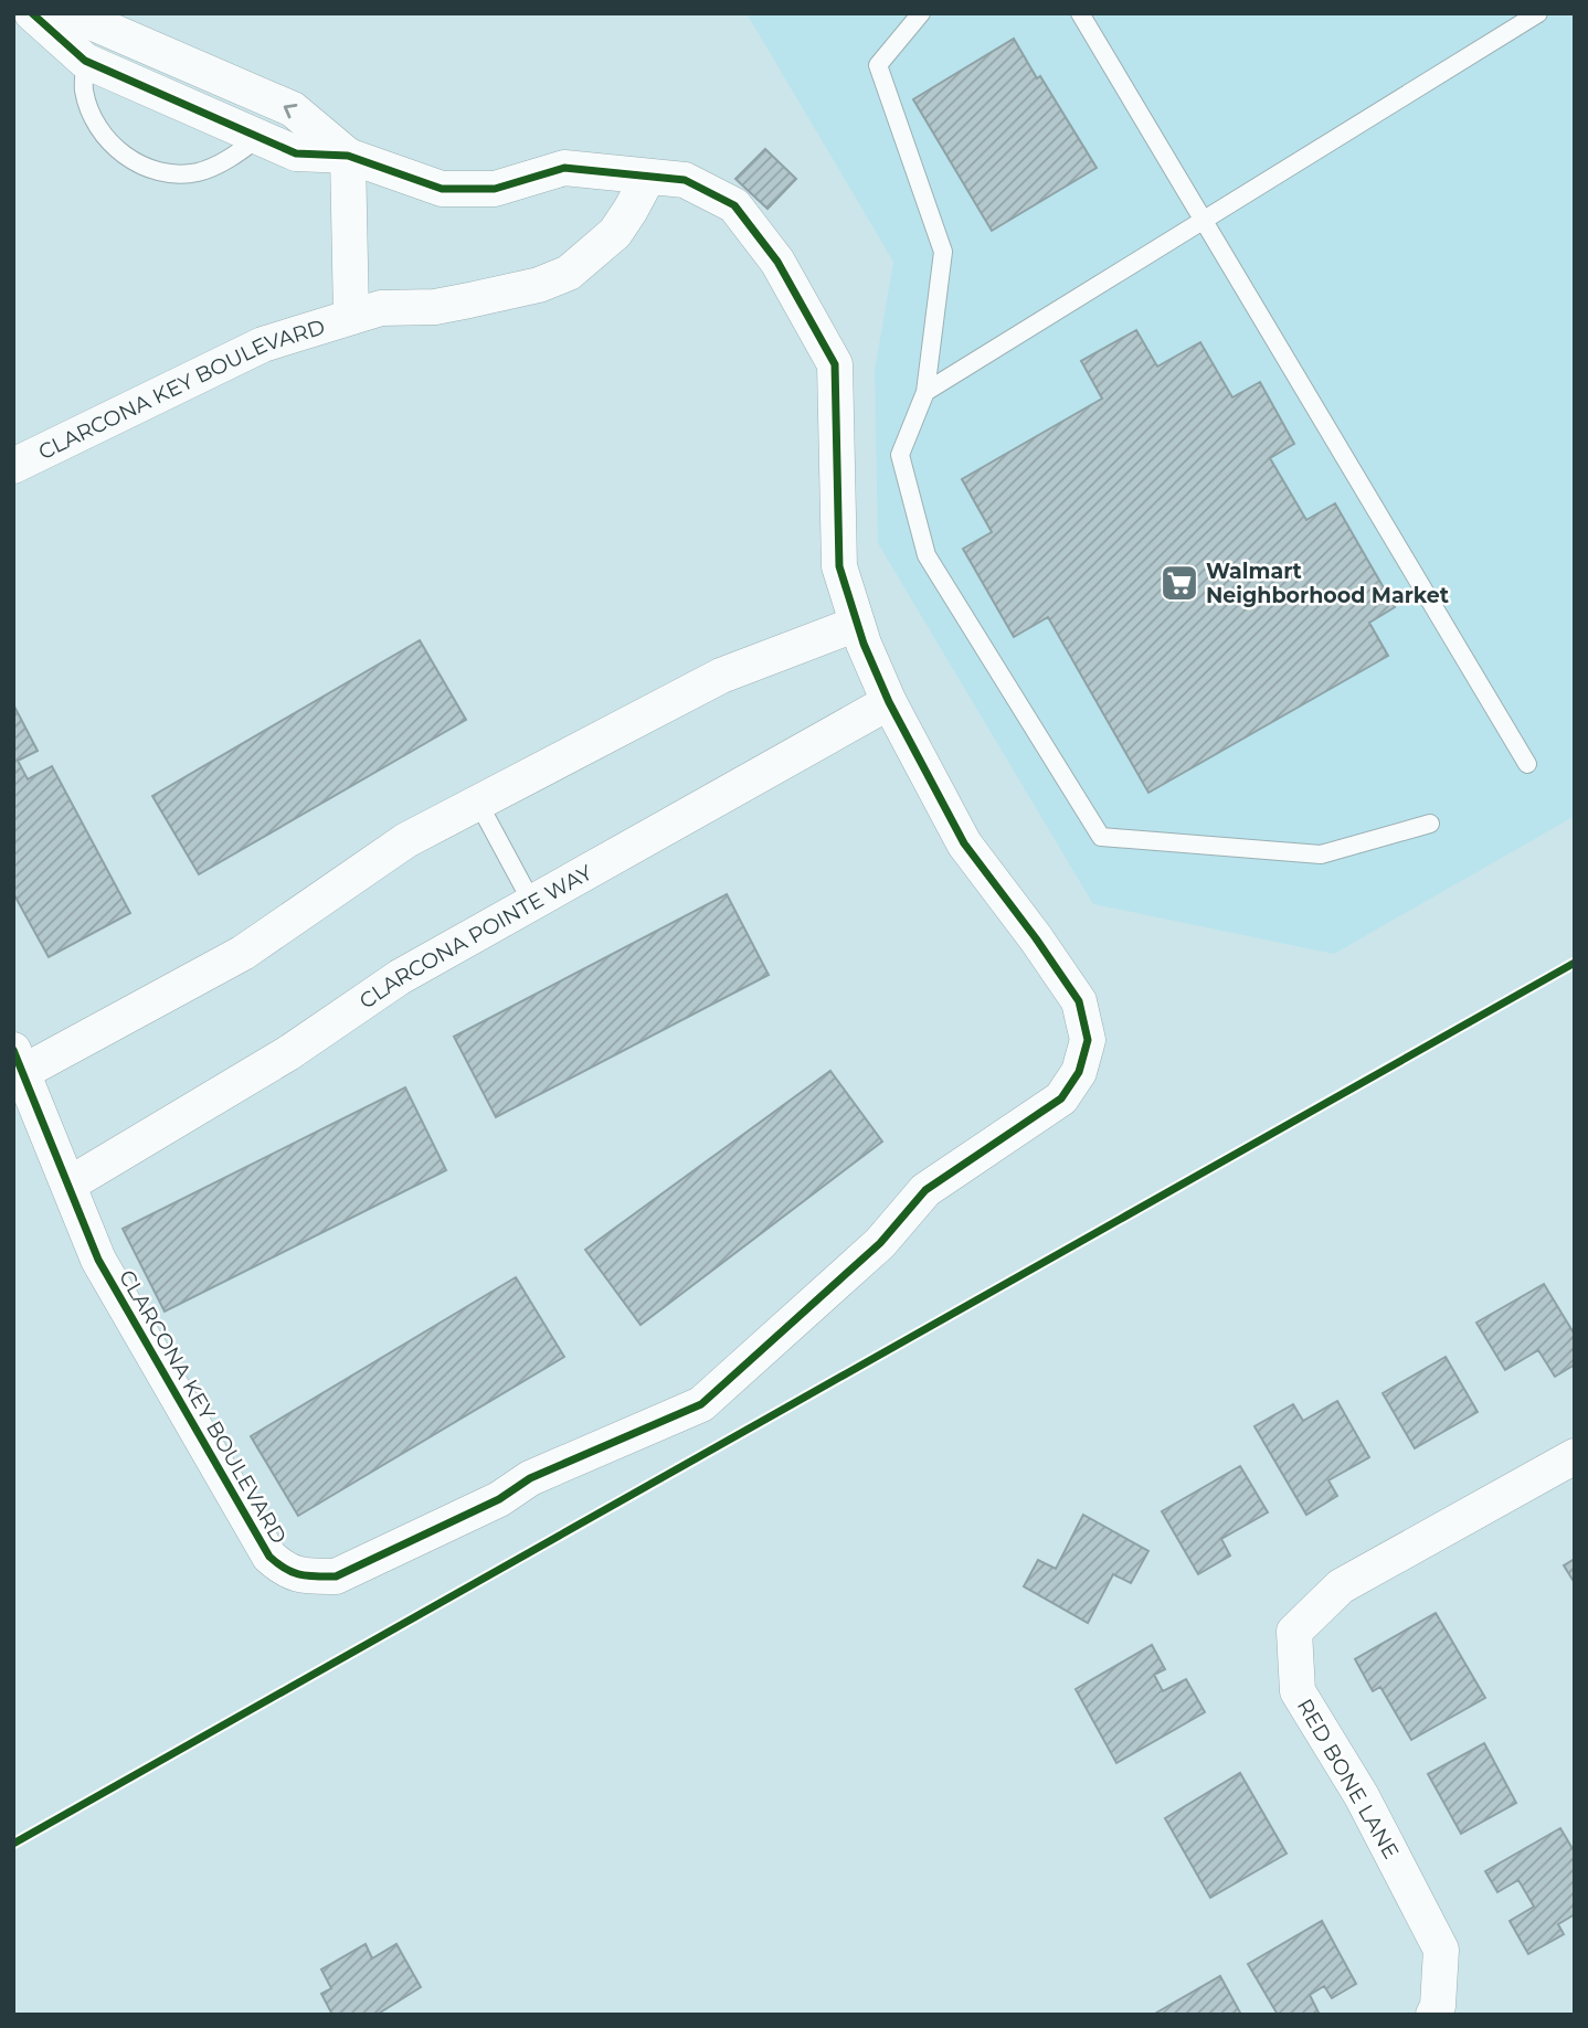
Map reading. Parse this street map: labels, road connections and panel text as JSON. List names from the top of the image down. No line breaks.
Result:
{"streets":{"street":["CLARCONA KEY BOULEVARD","CLARCONA POINTE WAY","RED BONE LANE"]},"crossings":[["CLARCONA KEY BOULEVARD","CLARCONA POINTE WAY"]],"places":{"supermarket":["Walmart Neighborhood Market"]}}
